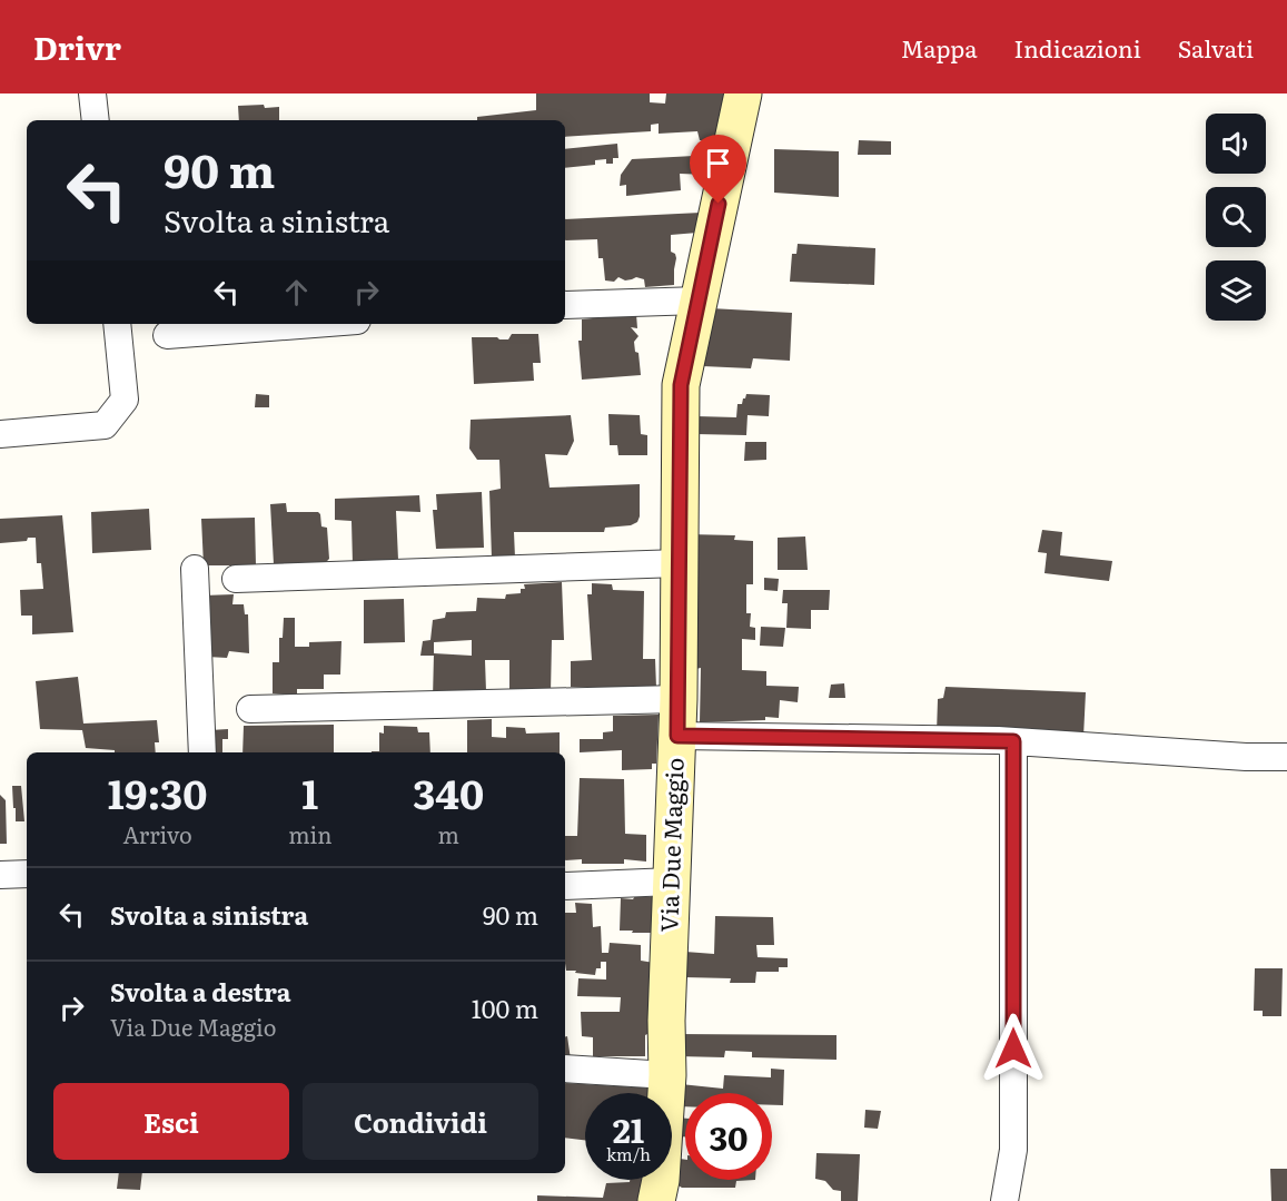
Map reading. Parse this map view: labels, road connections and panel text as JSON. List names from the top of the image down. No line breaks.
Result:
{"streets":{"main road":["Via Due Maggio"]},"page":{"header":"Drivr","nav":["Mappa","Indicazioni","Salvati"],"turn":["90 m","Svolta a sinistra"],"eta":["19:30","Arrivo","1","min","340","m"],"list":[{"name":"Svolta a sinistra","value":"90 m"},{"name":"Svolta a destra","note":"Via Due Maggio","value":"100 m"}],"buttons":["Esci","Condividi"],"speed":"21 km/h","limit":"30"}}
